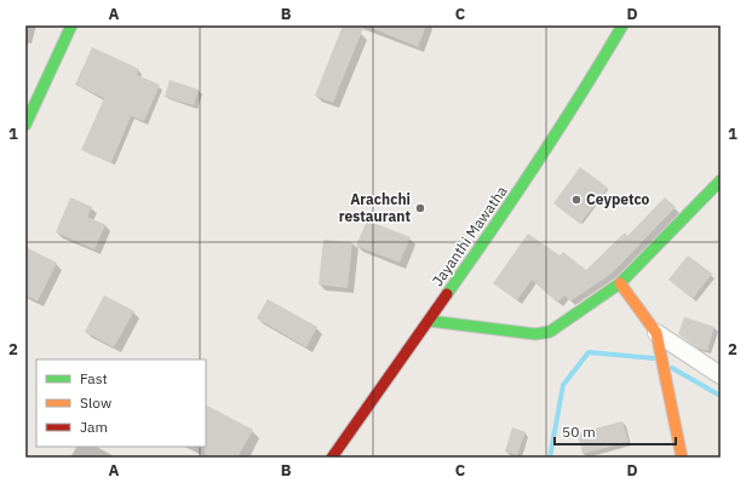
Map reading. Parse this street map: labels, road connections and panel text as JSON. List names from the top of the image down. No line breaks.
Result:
{"streets":{"main road":["Jayanthi Mawatha"]},"places":["Ceypetco","Arachchi restaurant"],"legend":["Fast","Slow","Jam"],"scale_bar":"50 m","grid":{"columns":["A","B","C","D"],"rows":["1","2"]}}
